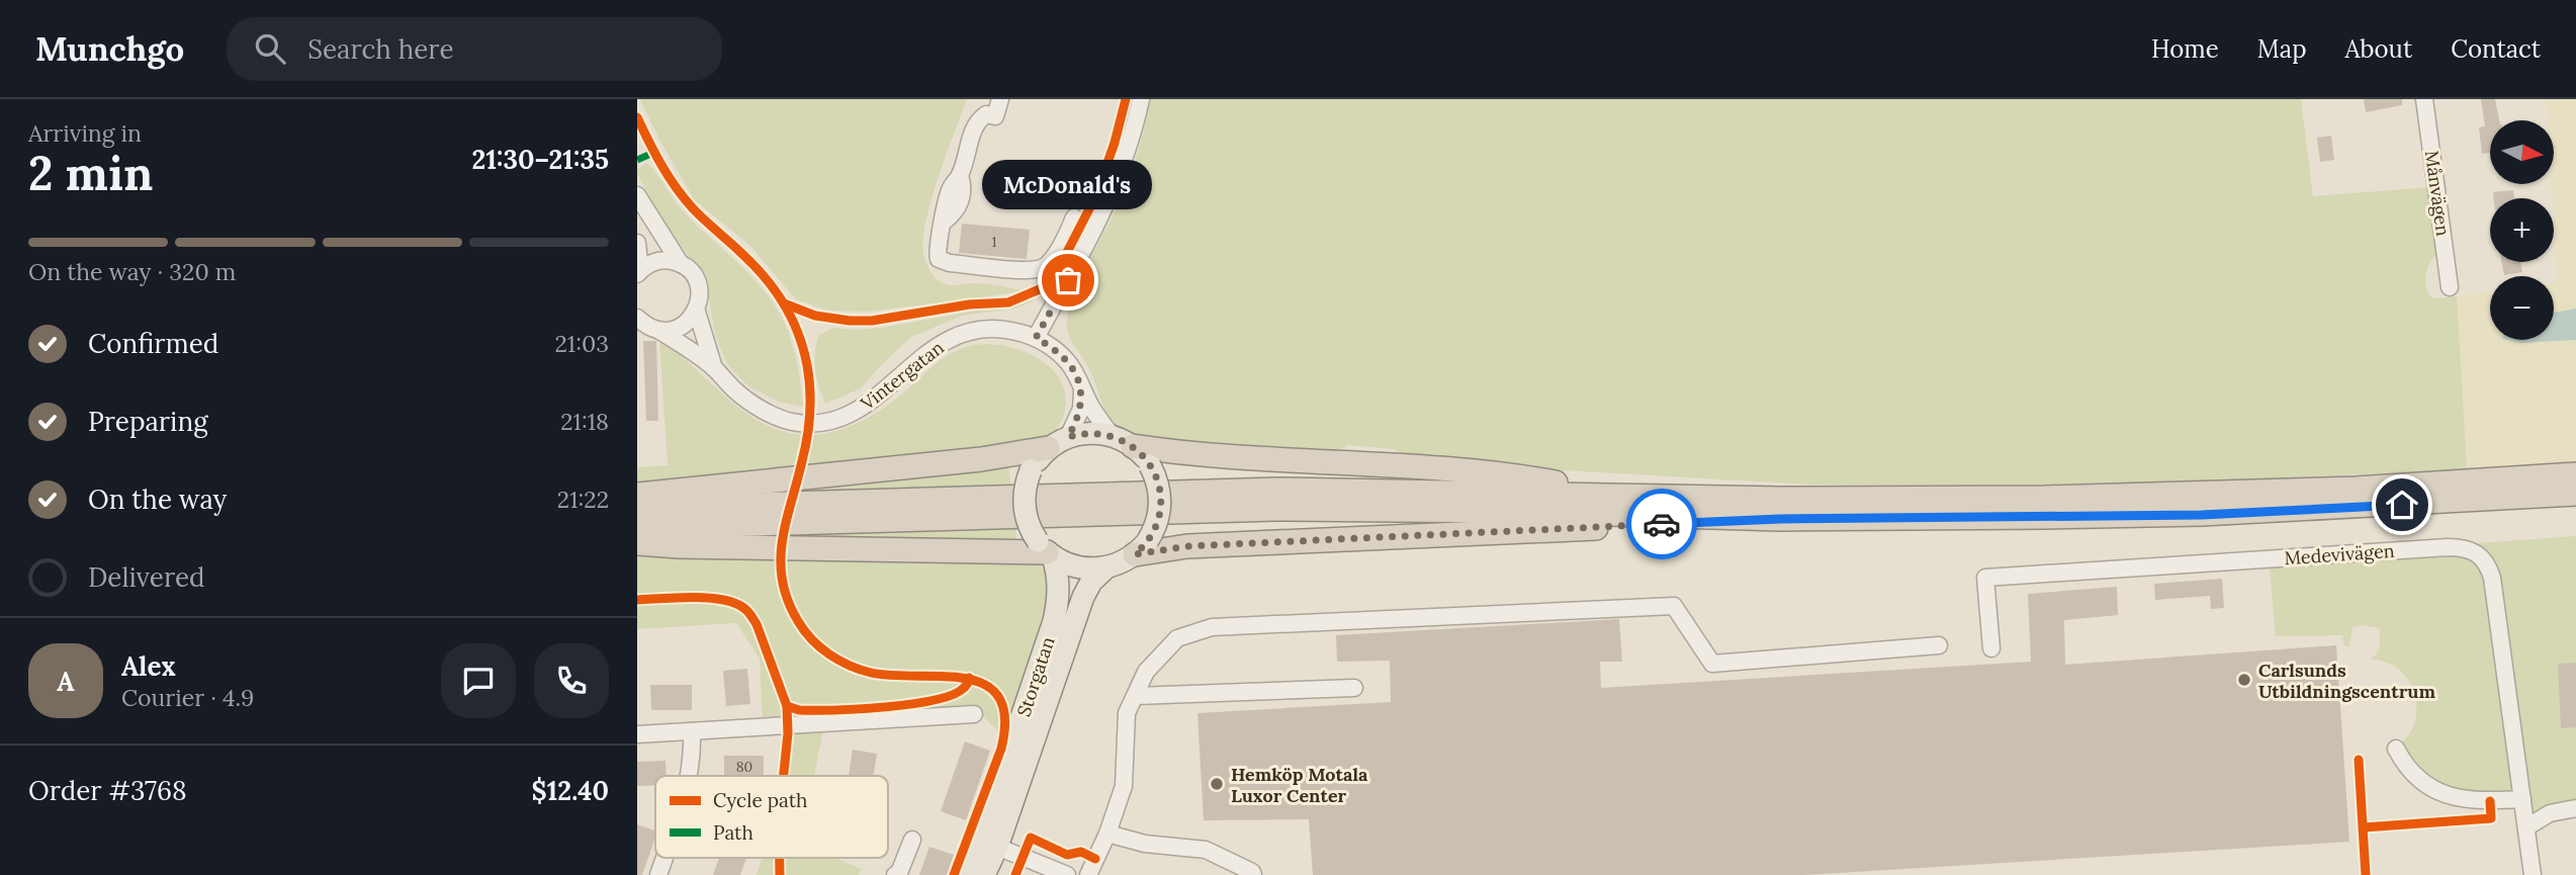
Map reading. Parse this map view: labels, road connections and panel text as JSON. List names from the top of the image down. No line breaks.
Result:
{"streets":{"main road":["Storgatan"],"street":["Månvägen","Vintergatan","Medevivägen"]},"crossings":[["Vintergatan","Storgatan"]],"places":["McDonald's","Carlsunds Utbildningscentrum","Hemköp Motala Luxor Center"],"house_numbers":["1","80"],"legend":["Cycle path","Path"],"north":"right","page":{"header":"Munchgo","search":"Search here","nav":["Home","Map","About","Contact"],"heading":["2 min","Arriving in","21:30–21:35"],"panel":["Alex","Courier · 4.9","Order #3768","$12.40"],"map_buttons":["+","−"],"bubble":"McDonald's","bar":"On the way · 320 m","list":[["Confirmed","21:03"],["Preparing","21:18"],["On the way","21:22"],"Delivered"],"round":"A"}}
